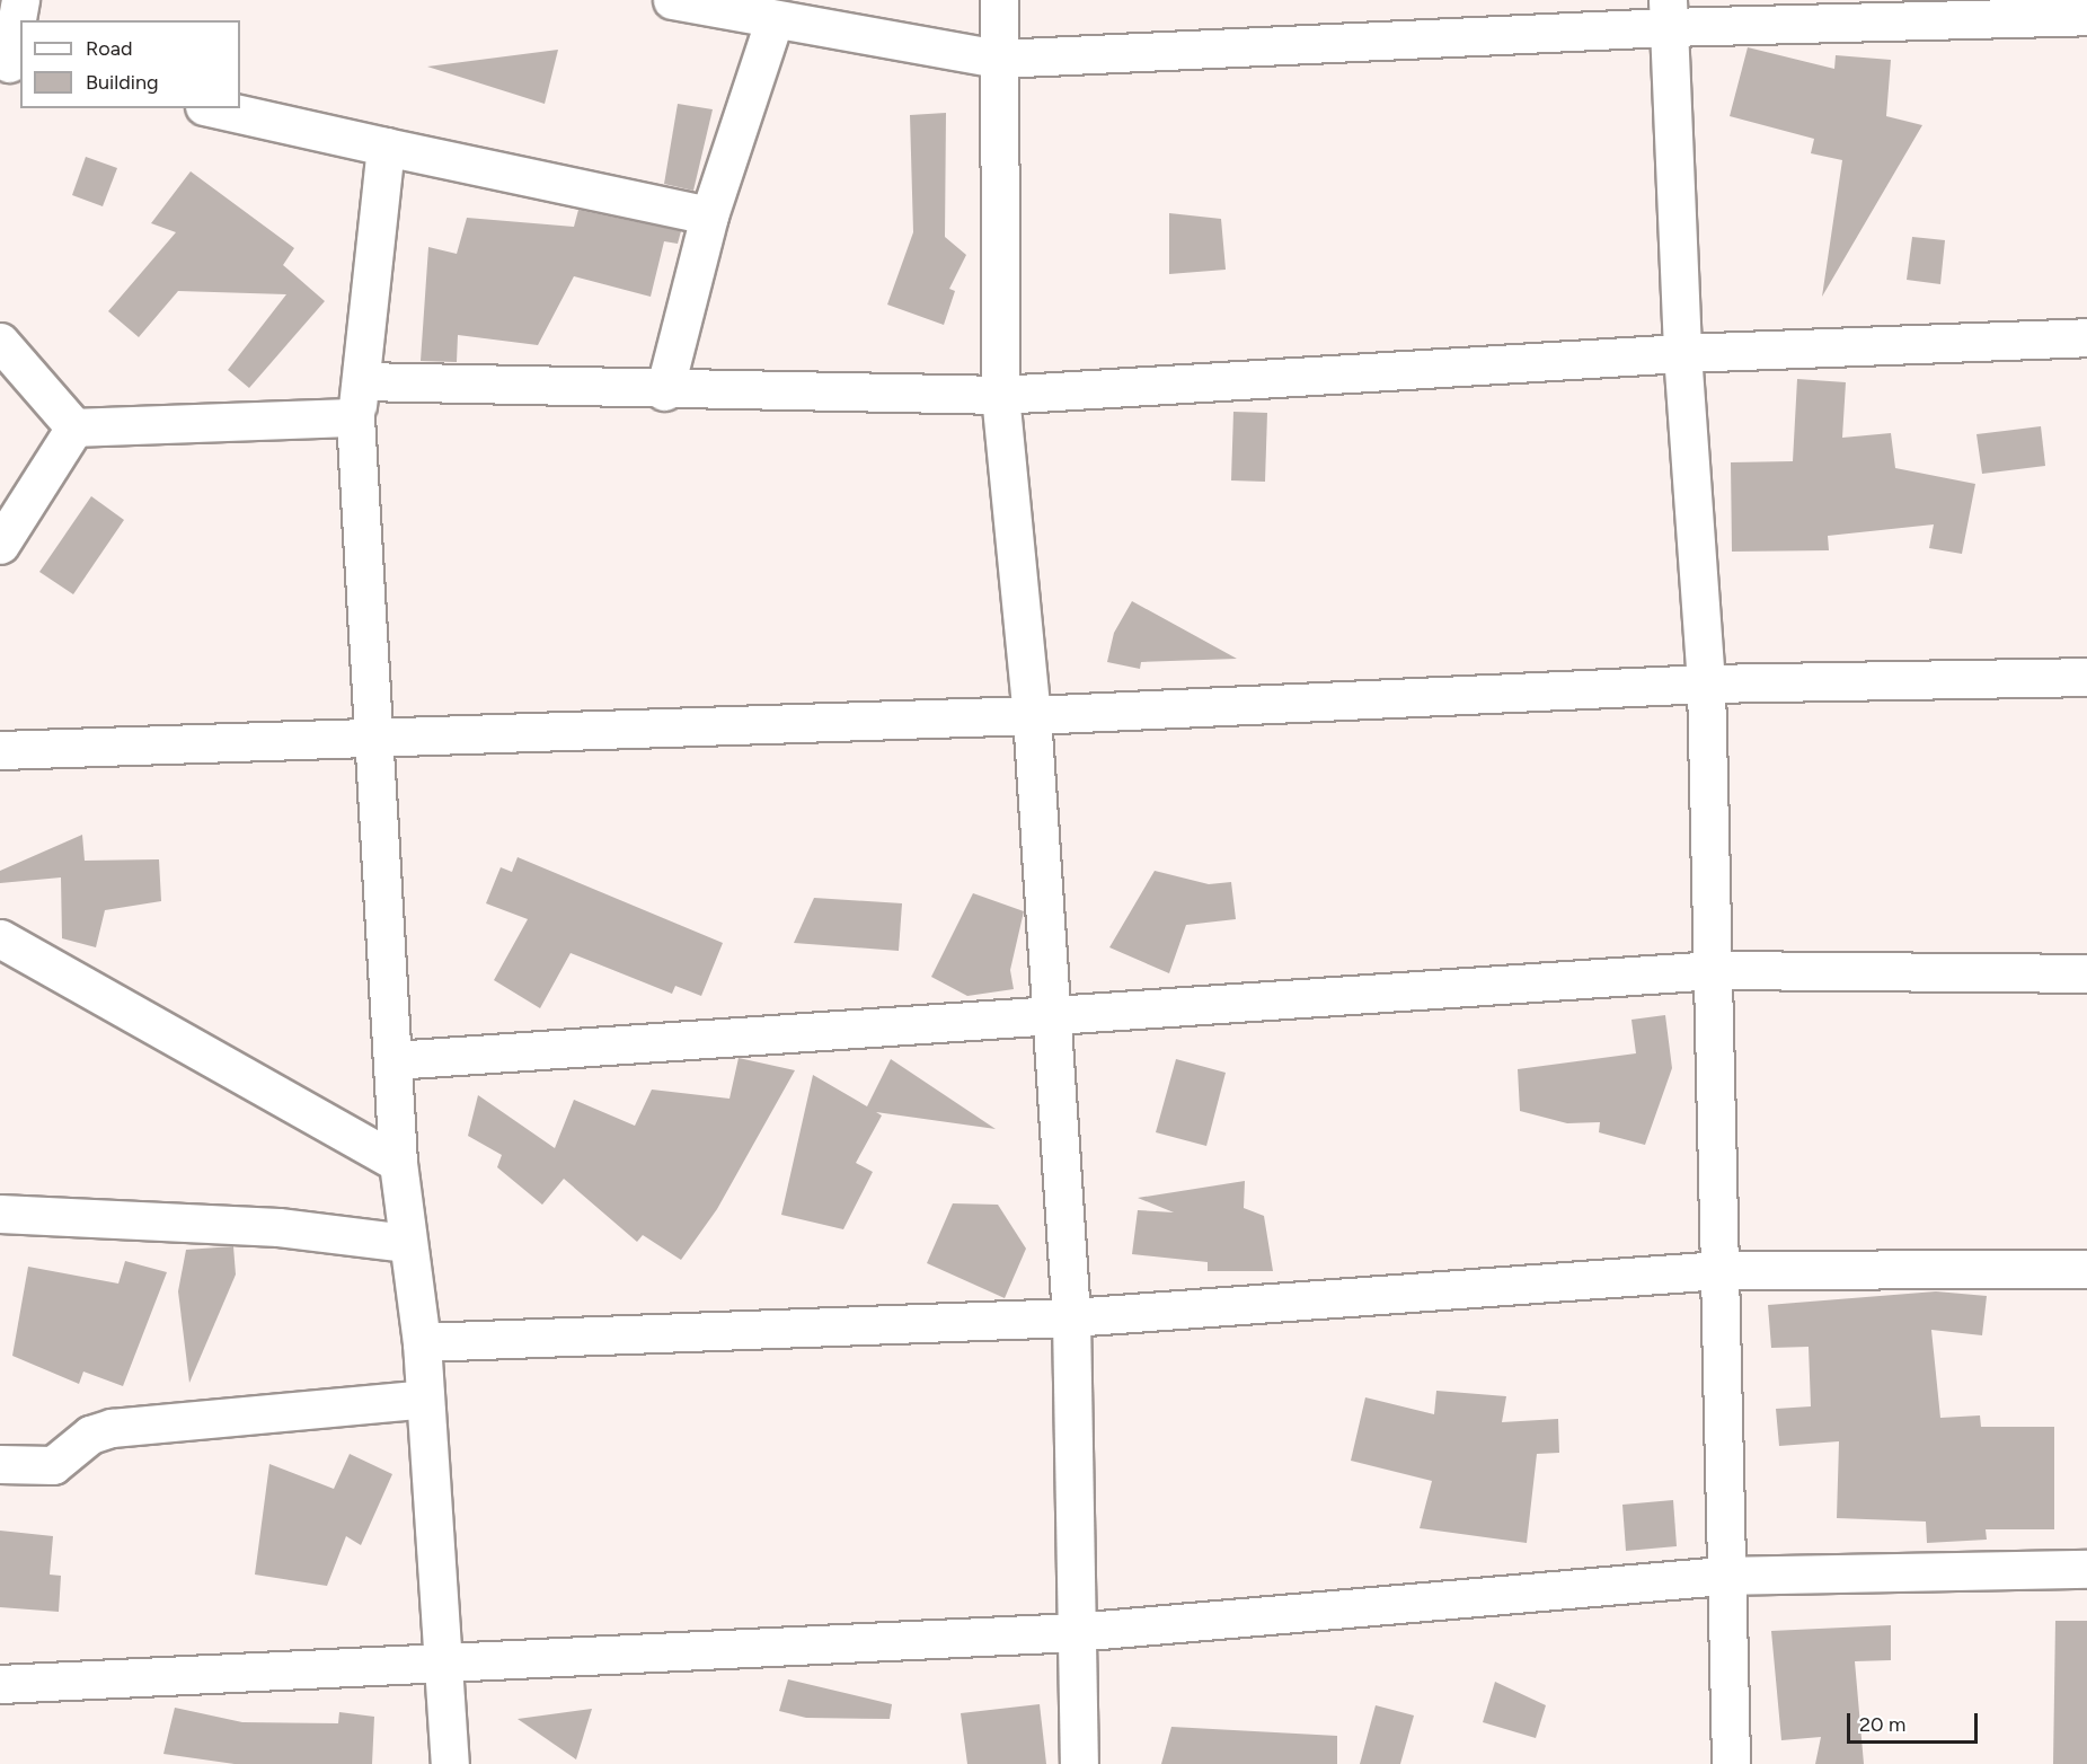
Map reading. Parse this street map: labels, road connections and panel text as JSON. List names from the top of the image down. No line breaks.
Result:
{"legend":["Road","Building"],"scale_bar":"20 m"}
